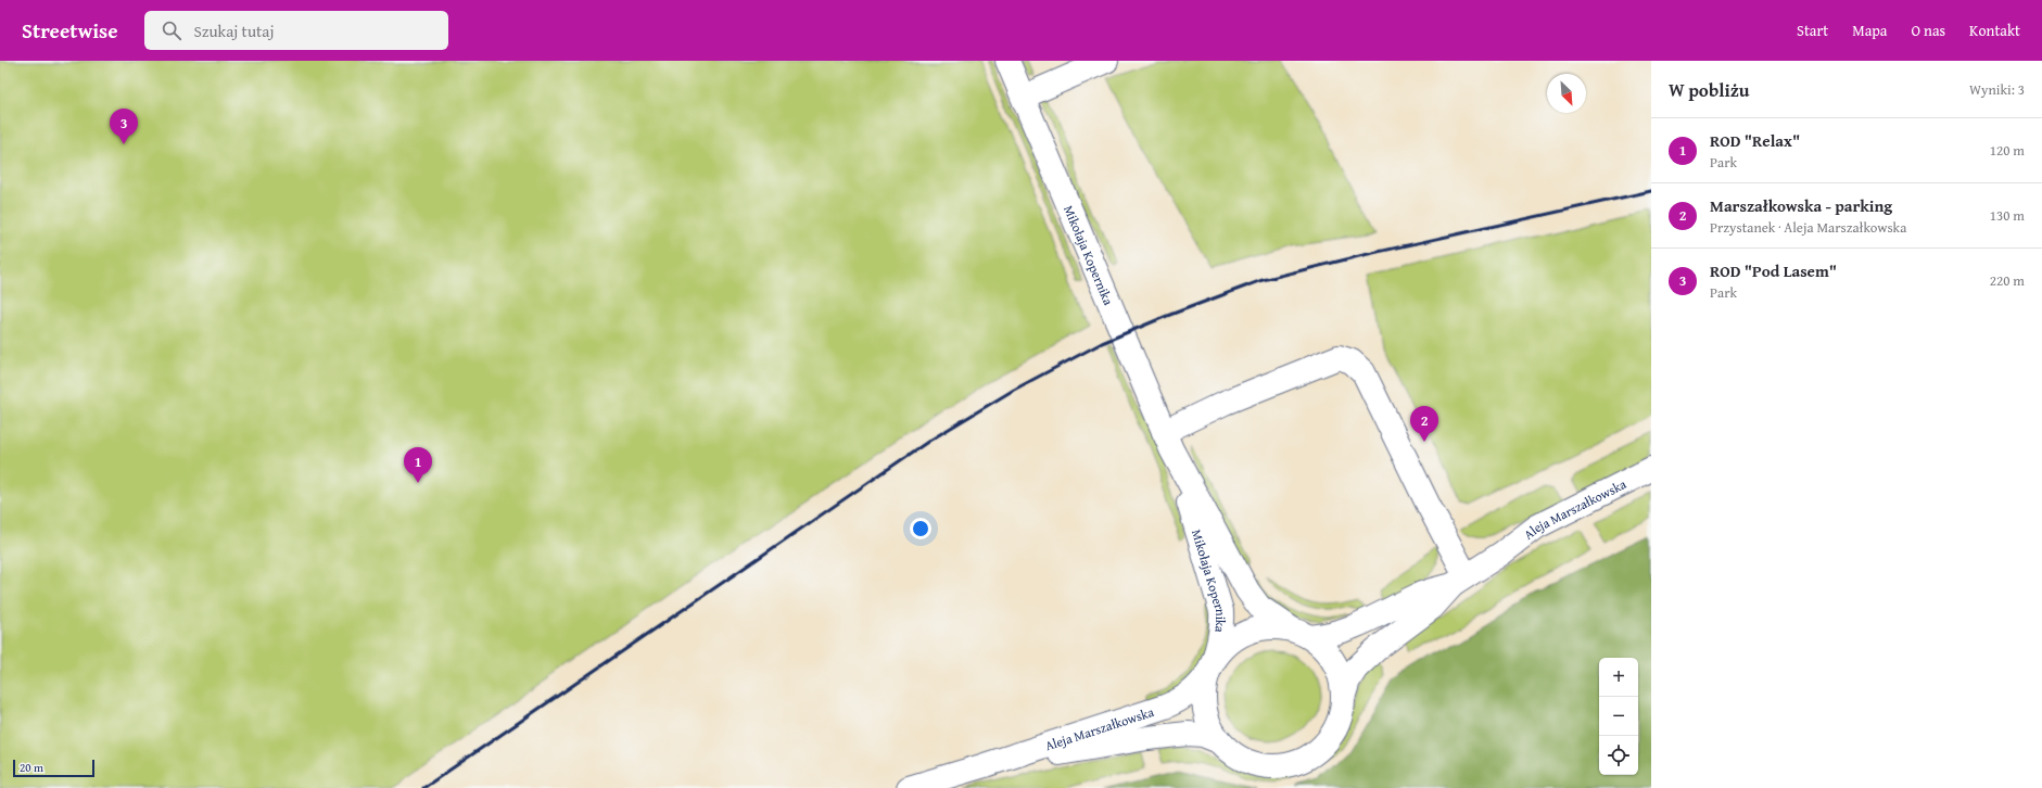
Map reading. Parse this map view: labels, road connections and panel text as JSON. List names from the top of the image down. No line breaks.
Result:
{"streets":{"main road":["Mikołaja Kopernika","Aleja Marszałkowska"]},"crossings":[["Mikołaja Kopernika","Aleja Marszałkowska"]],"scale_bar":"20 m","north":"bottom right","page":{"header":"Streetwise","search":"Szukaj tutaj","nav":["Start","Mapa","O nas","Kontakt"],"heading":["W pobliżu","Wyniki: 3"],"pins":["3","2","1"],"list":[{"mark":"1","name":"ROD \"Relax\"","note":"Park","value":"120 m"},{"mark":"2","name":"Marszałkowska - parking","note":"Przystanek · Aleja Marszałkowska","value":"130 m"},{"mark":"3","name":"ROD \"Pod Lasem\"","note":"Park","value":"220 m"}],"map_buttons":["+","−"],"scale":"20 m"}}
